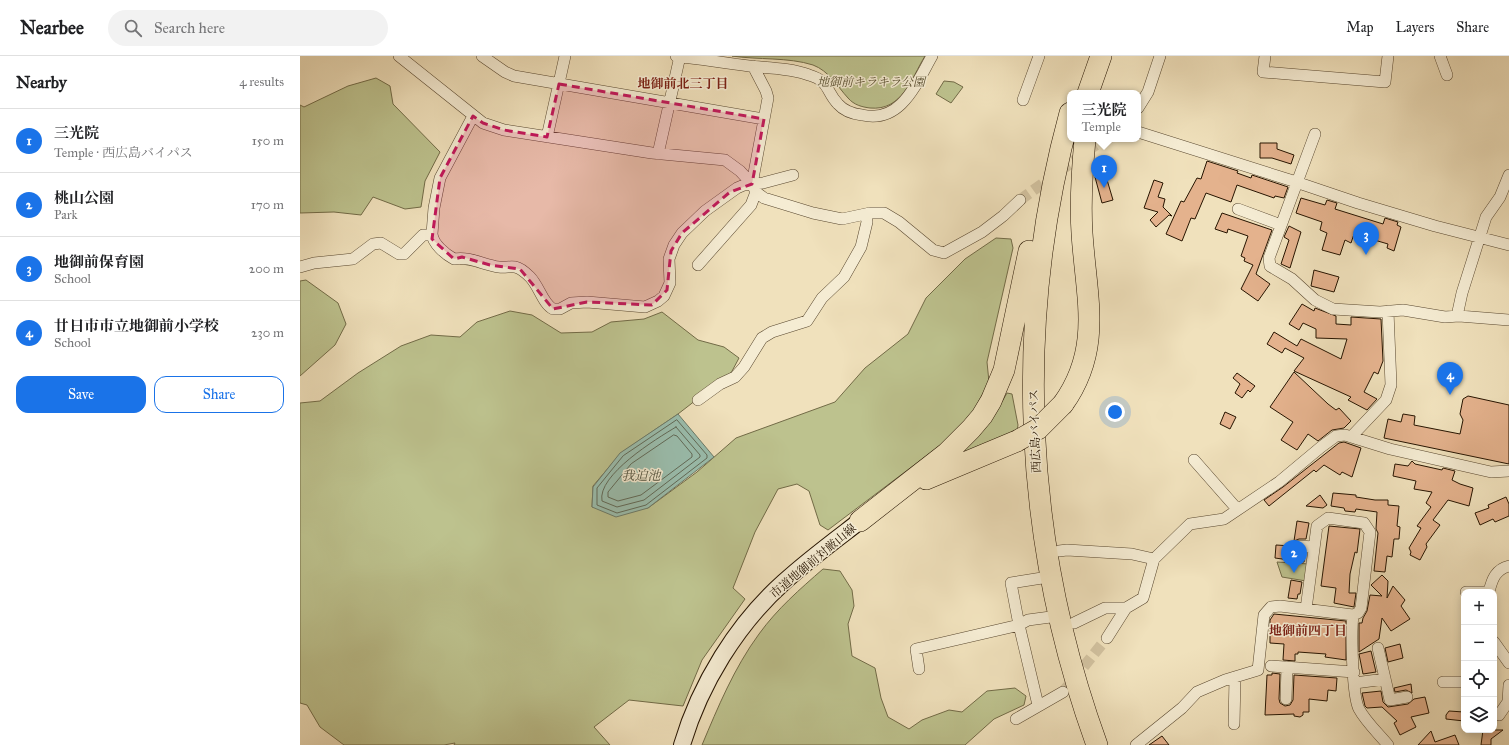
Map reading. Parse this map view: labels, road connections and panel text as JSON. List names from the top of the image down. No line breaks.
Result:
{"streets":{"highway":["西広島バイパス"],"street":["市道地御前対厳山線"]},"districts":["地御前北三丁目","地御前四丁目"],"water":["我迫池"],"parks":["地御前キラキラ公園"],"page":{"header":"Nearbee","search":"Search here","nav":["Map","Layers","Share"],"heading":["Nearby","4 results"],"popup":["三光院","Temple"],"list":[{"mark":"1","name":"三光院","note":"Temple · 西広島バイパス","value":"150 m"},{"mark":"2","name":"桃山公園","note":"Park","value":"170 m"},{"mark":"3","name":"地御前保育園","note":"School","value":"200 m"},{"mark":"4","name":"廿日市市立地御前小学校","note":"School","value":"230 m"}],"pins":["1","3","4","2"],"buttons":["Save","Share"],"map_buttons":["+","−"]}}
